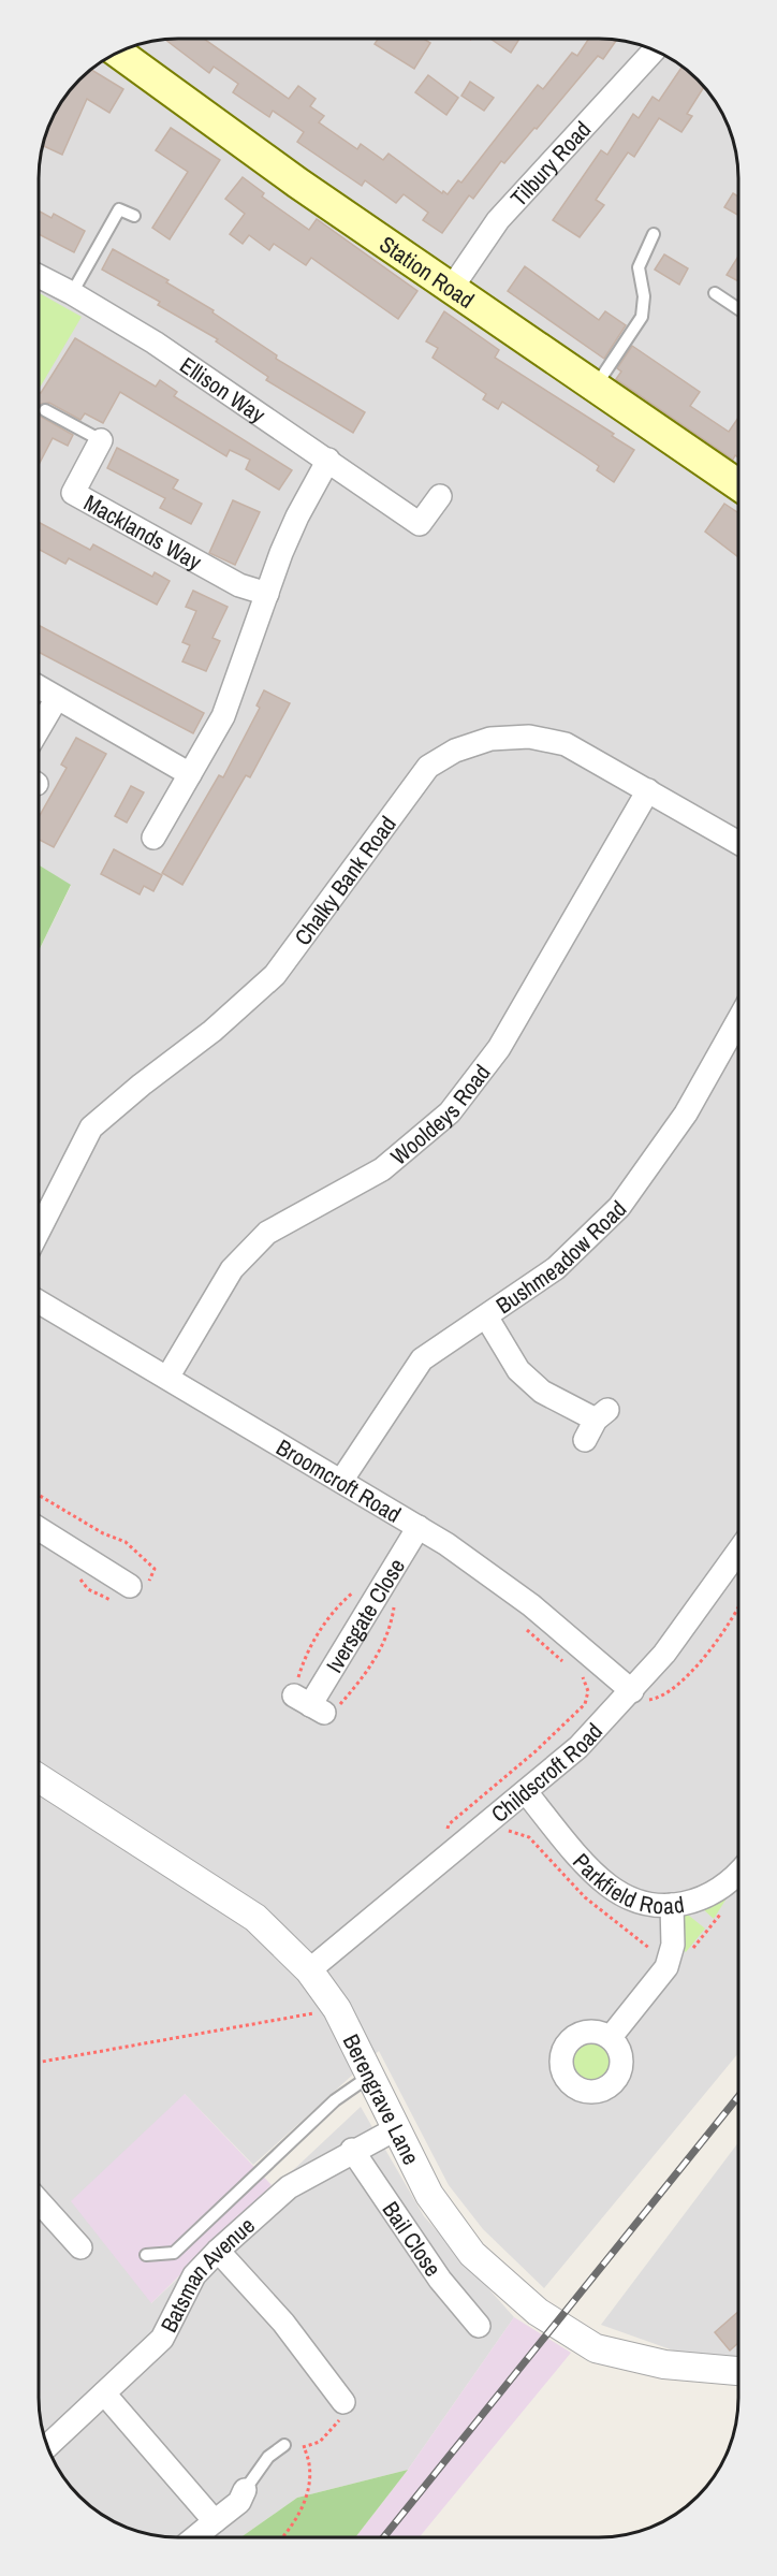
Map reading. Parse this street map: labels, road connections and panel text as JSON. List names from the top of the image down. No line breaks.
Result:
{"streets":{"main road":["Station Road"],"street":["Tilbury Road","Ellison Way","Macklands Way","Chalky Bank Road","Wooldeys Road","Bushmeadow Road","Broomcroft Road","Iversgate Close","Childscroft Road","Parkfield Road","Berengrave Lane","Bail Close","Batsman Avenue"]},"crossings":[["Tilbury Road","Station Road"],["Chalky Bank Road","Wooldeys Road"],["Wooldeys Road","Broomcroft Road"],["Bushmeadow Road","Broomcroft Road"],["Broomcroft Road","Iversgate Close"],["Broomcroft Road","Childscroft Road"],["Childscroft Road","Parkfield Road"],["Childscroft Road","Berengrave Lane"],["Berengrave Lane","Batsman Avenue"],["Bail Close","Batsman Avenue"]]}
